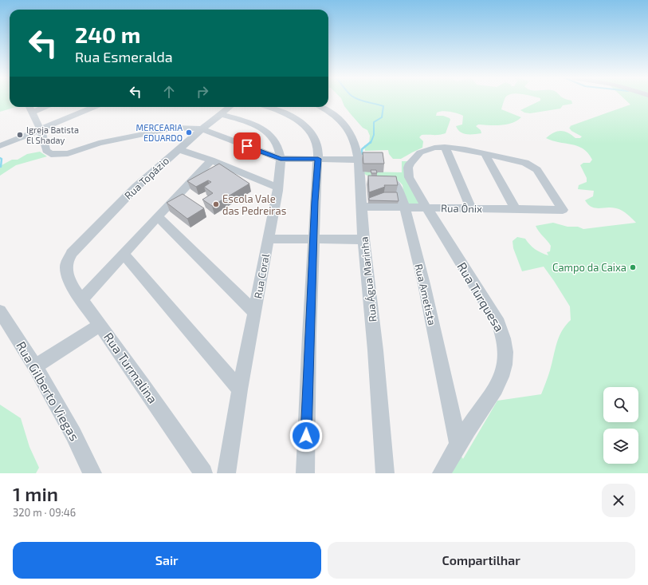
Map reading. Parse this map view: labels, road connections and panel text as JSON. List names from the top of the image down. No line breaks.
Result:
{"streets":{"street":["Rua Topázio","Rua Ônix","Rua Coral","Rua Água Marinha","Rua Ametista","Rua Turquesa","Rua Turmalina","Rua Gilberto Viegas"]},"crossings":[["Rua Topázio","Rua Coral"],["Rua Topázio","Rua Turmalina"],["Rua Ônix","Rua Água Marinha"],["Rua Ônix","Rua Ametista"],["Rua Ônix","Rua Turquesa"],["Rua Água Marinha","Rua Ametista"],["Rua Ametista","Rua Turquesa"]],"places":["MERCEARIA EDUARDO","Igreja Batista El Shaday","Escola Vale das Pedreiras","Campo da Caixa"],"page":{"turn":["240 m","Rua Esmeralda"],"heading":["1 min","320 m · 09:46"],"buttons":["Sair","Compartilhar"]}}
